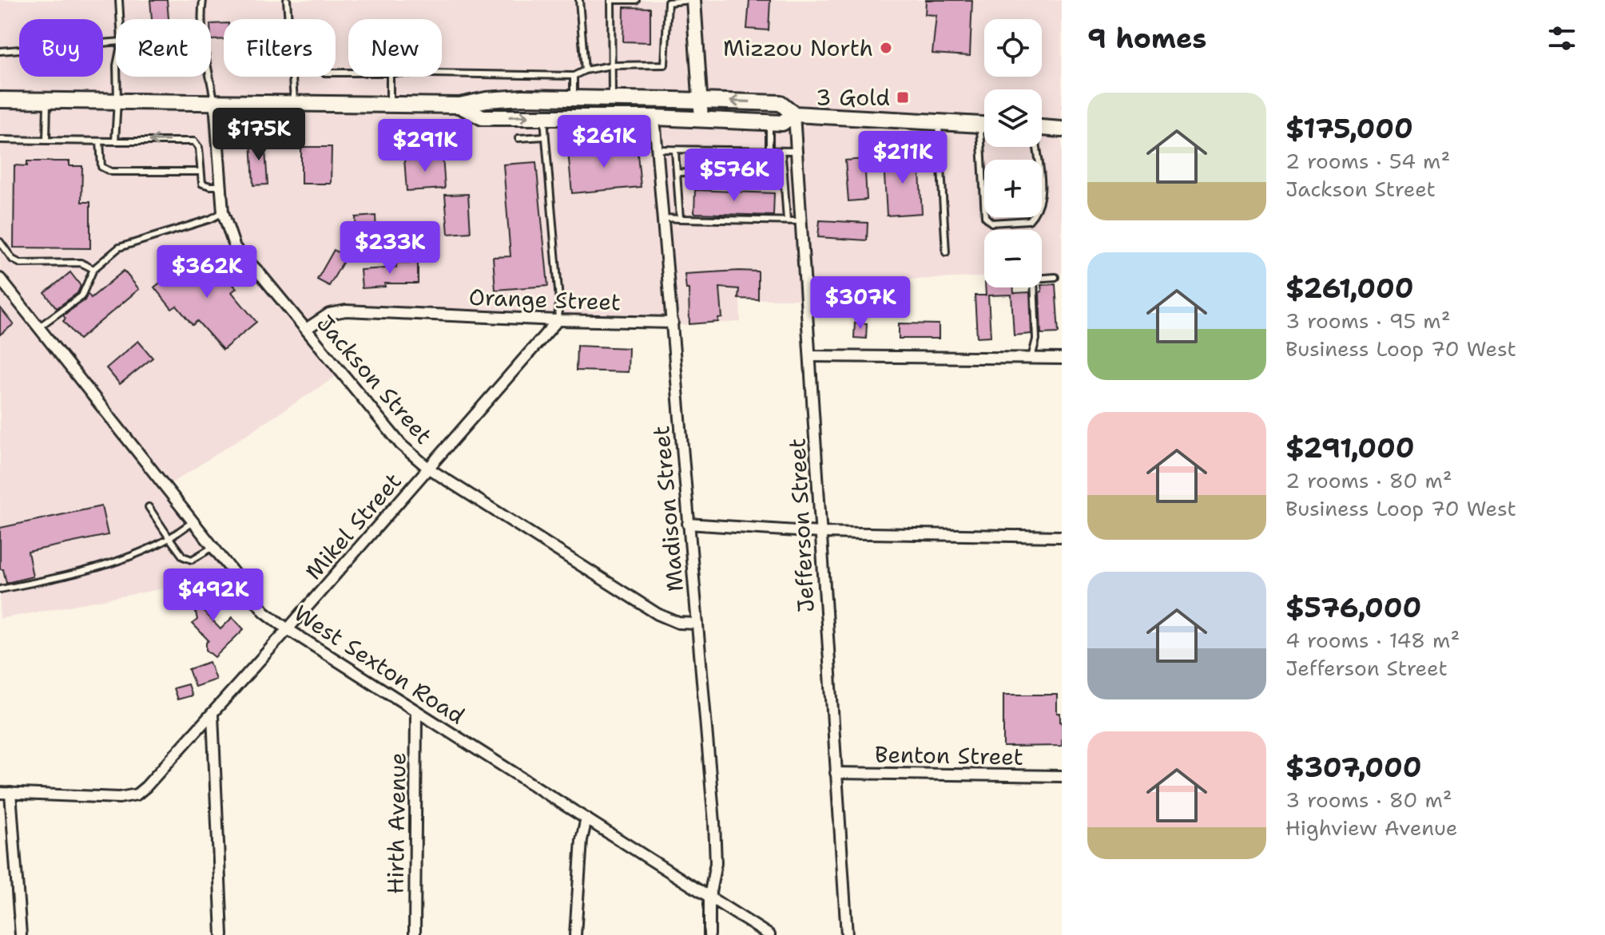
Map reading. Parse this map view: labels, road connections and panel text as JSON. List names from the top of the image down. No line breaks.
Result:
{"streets":{"street":["Orange Street","Jackson Street","Madison Street","Jefferson Street","Mikel Street","West Sexton Road","Benton Street","Hirth Avenue"]},"crossings":[["Orange Street","Jackson Street"],["Orange Street","Madison Street"],["Orange Street","Mikel Street"],["Jackson Street","Madison Street"],["Jackson Street","Mikel Street"],["Madison Street","West Sexton Road"],["Jefferson Street","Benton Street"],["Mikel Street","West Sexton Road"],["West Sexton Road","Hirth Avenue"]],"places":{"other":["Mizzou North"],"transit":["3 Gold"]},"page":{"heading":"9 homes","map_buttons":["+","−"],"chip":["Buy","Rent","Filters","New"],"list":[{"name":"$175,000","note":"2 rooms · 54 m² · Jackson Street"},{"name":"$261,000","note":"3 rooms · 95 m² · Business Loop 70 West"},{"name":"$291,000","note":"2 rooms · 80 m² · Business Loop 70 West"},{"name":"$576,000","note":"4 rooms · 148 m² · Jefferson Street"},{"name":"$307,000","note":"3 rooms · 80 m² · Highview Avenue"}],"price":["$175K","$261K","$291K","$211K","$576K","$233K","$362K","$307K","$492K"]}}
